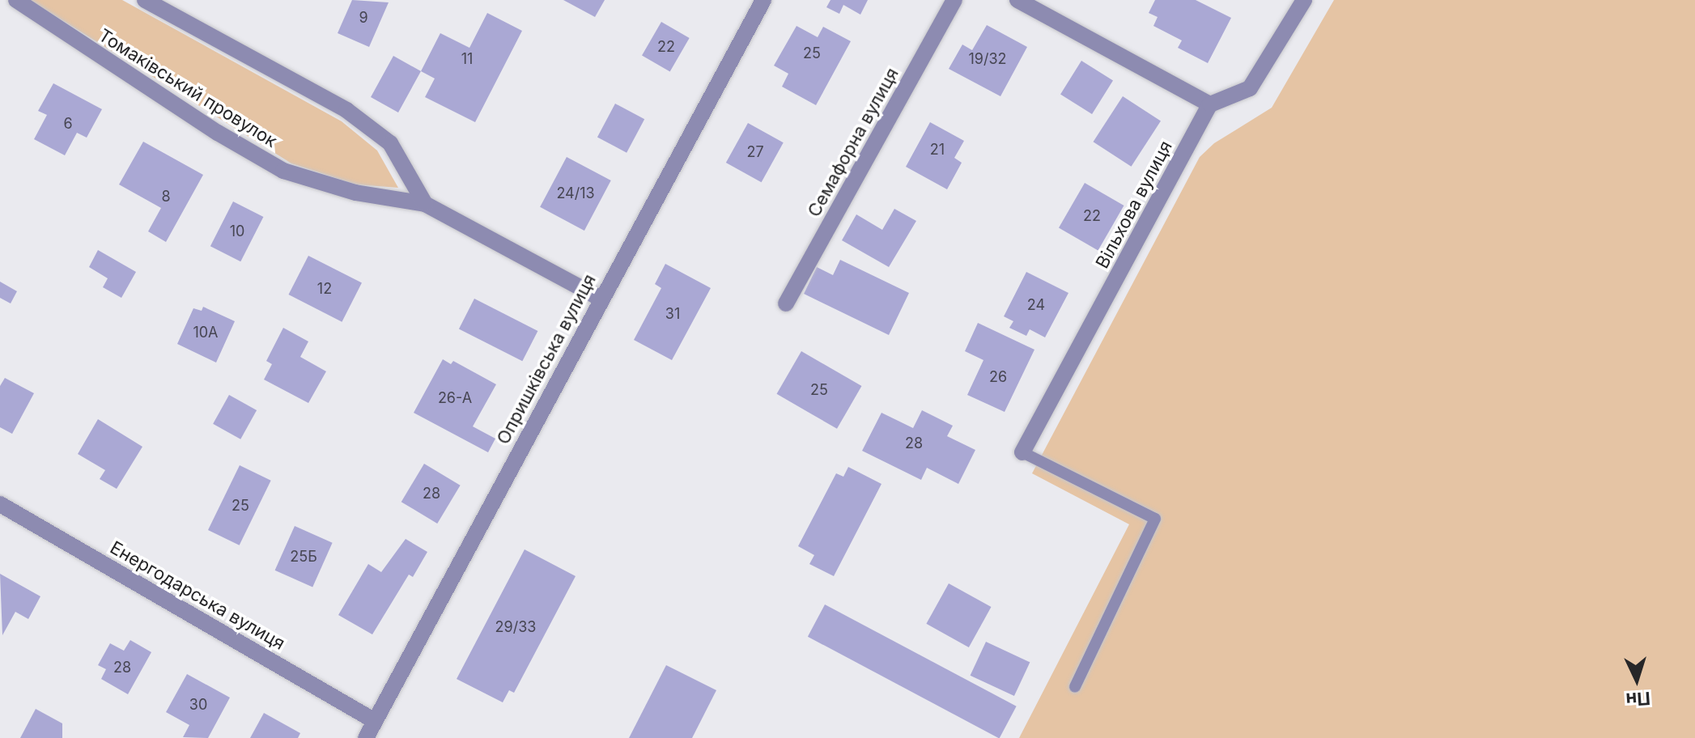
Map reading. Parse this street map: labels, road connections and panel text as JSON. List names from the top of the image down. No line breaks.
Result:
{"streets":{"street":["Томаківський провулок","Семафорна вулиця","Вільхова вулиця","Опришківська вулиця","Енергодарська вулиця"]},"crossings":[["Томаківський провулок","Опришківська вулиця"],["Опришківська вулиця","Енергодарська вулиця"]],"house_numbers":["9","22","25","11","19/32","6","21","27","24/13","8","22","10","12","24","31","10А","26","25","26-А","28","28","25","25Б","29/33","28","30"],"north":"bottom"}
